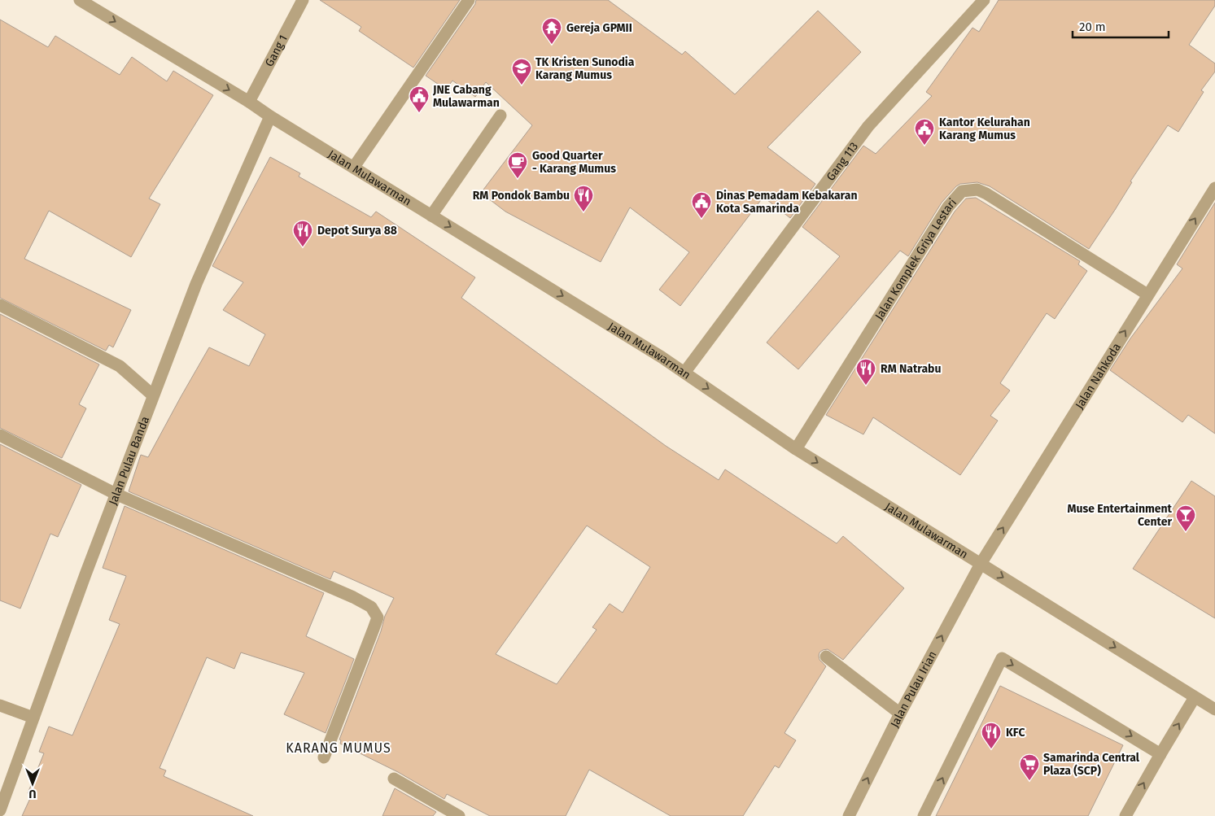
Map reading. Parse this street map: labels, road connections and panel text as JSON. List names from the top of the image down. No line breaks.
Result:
{"streets":{"street":["Gang 1","Gang 113","Jalan Mulawarman","Jalan Komplek Griya Lestari","Jalan Nahkoda","Jalan Pulau Banda","Jalan Pulau Irian"]},"crossings":[["Gang 1","Jalan Mulawarman"],["Gang 113","Jalan Mulawarman"],["Jalan Mulawarman","Jalan Komplek Griya Lestari"],["Jalan Mulawarman","Jalan Nahkoda"],["Jalan Mulawarman","Jalan Pulau Banda"],["Jalan Mulawarman","Jalan Pulau Irian"],["Jalan Komplek Griya Lestari","Jalan Nahkoda"],["Jalan Nahkoda","Jalan Pulau Irian"]],"one_way":["Jalan Mulawarman","Jalan Nahkoda","Jalan Pulau Irian"],"districts":["KARANG MUMUS"],"places":{"temple":["Gereja GPMII"],"school or university":["TK Kristen Sunodia Karang Mumus"],"public building":["JNE Cabang Mulawarman","Kantor Kelurahan Karang Mumus","Dinas Pemadam Kebakaran Kota Samarinda"],"cafe":["Good Quarter - Karang Mumus"],"restaurant":["RM Pondok Bambu","Depot Surya 88","RM Natrabu","KFC"],"bar":["Muse Entertainment Center"],"supermarket":["Samarinda Central Plaza (SCP)"]},"scale_bar":"20 m","north":"bottom"}
